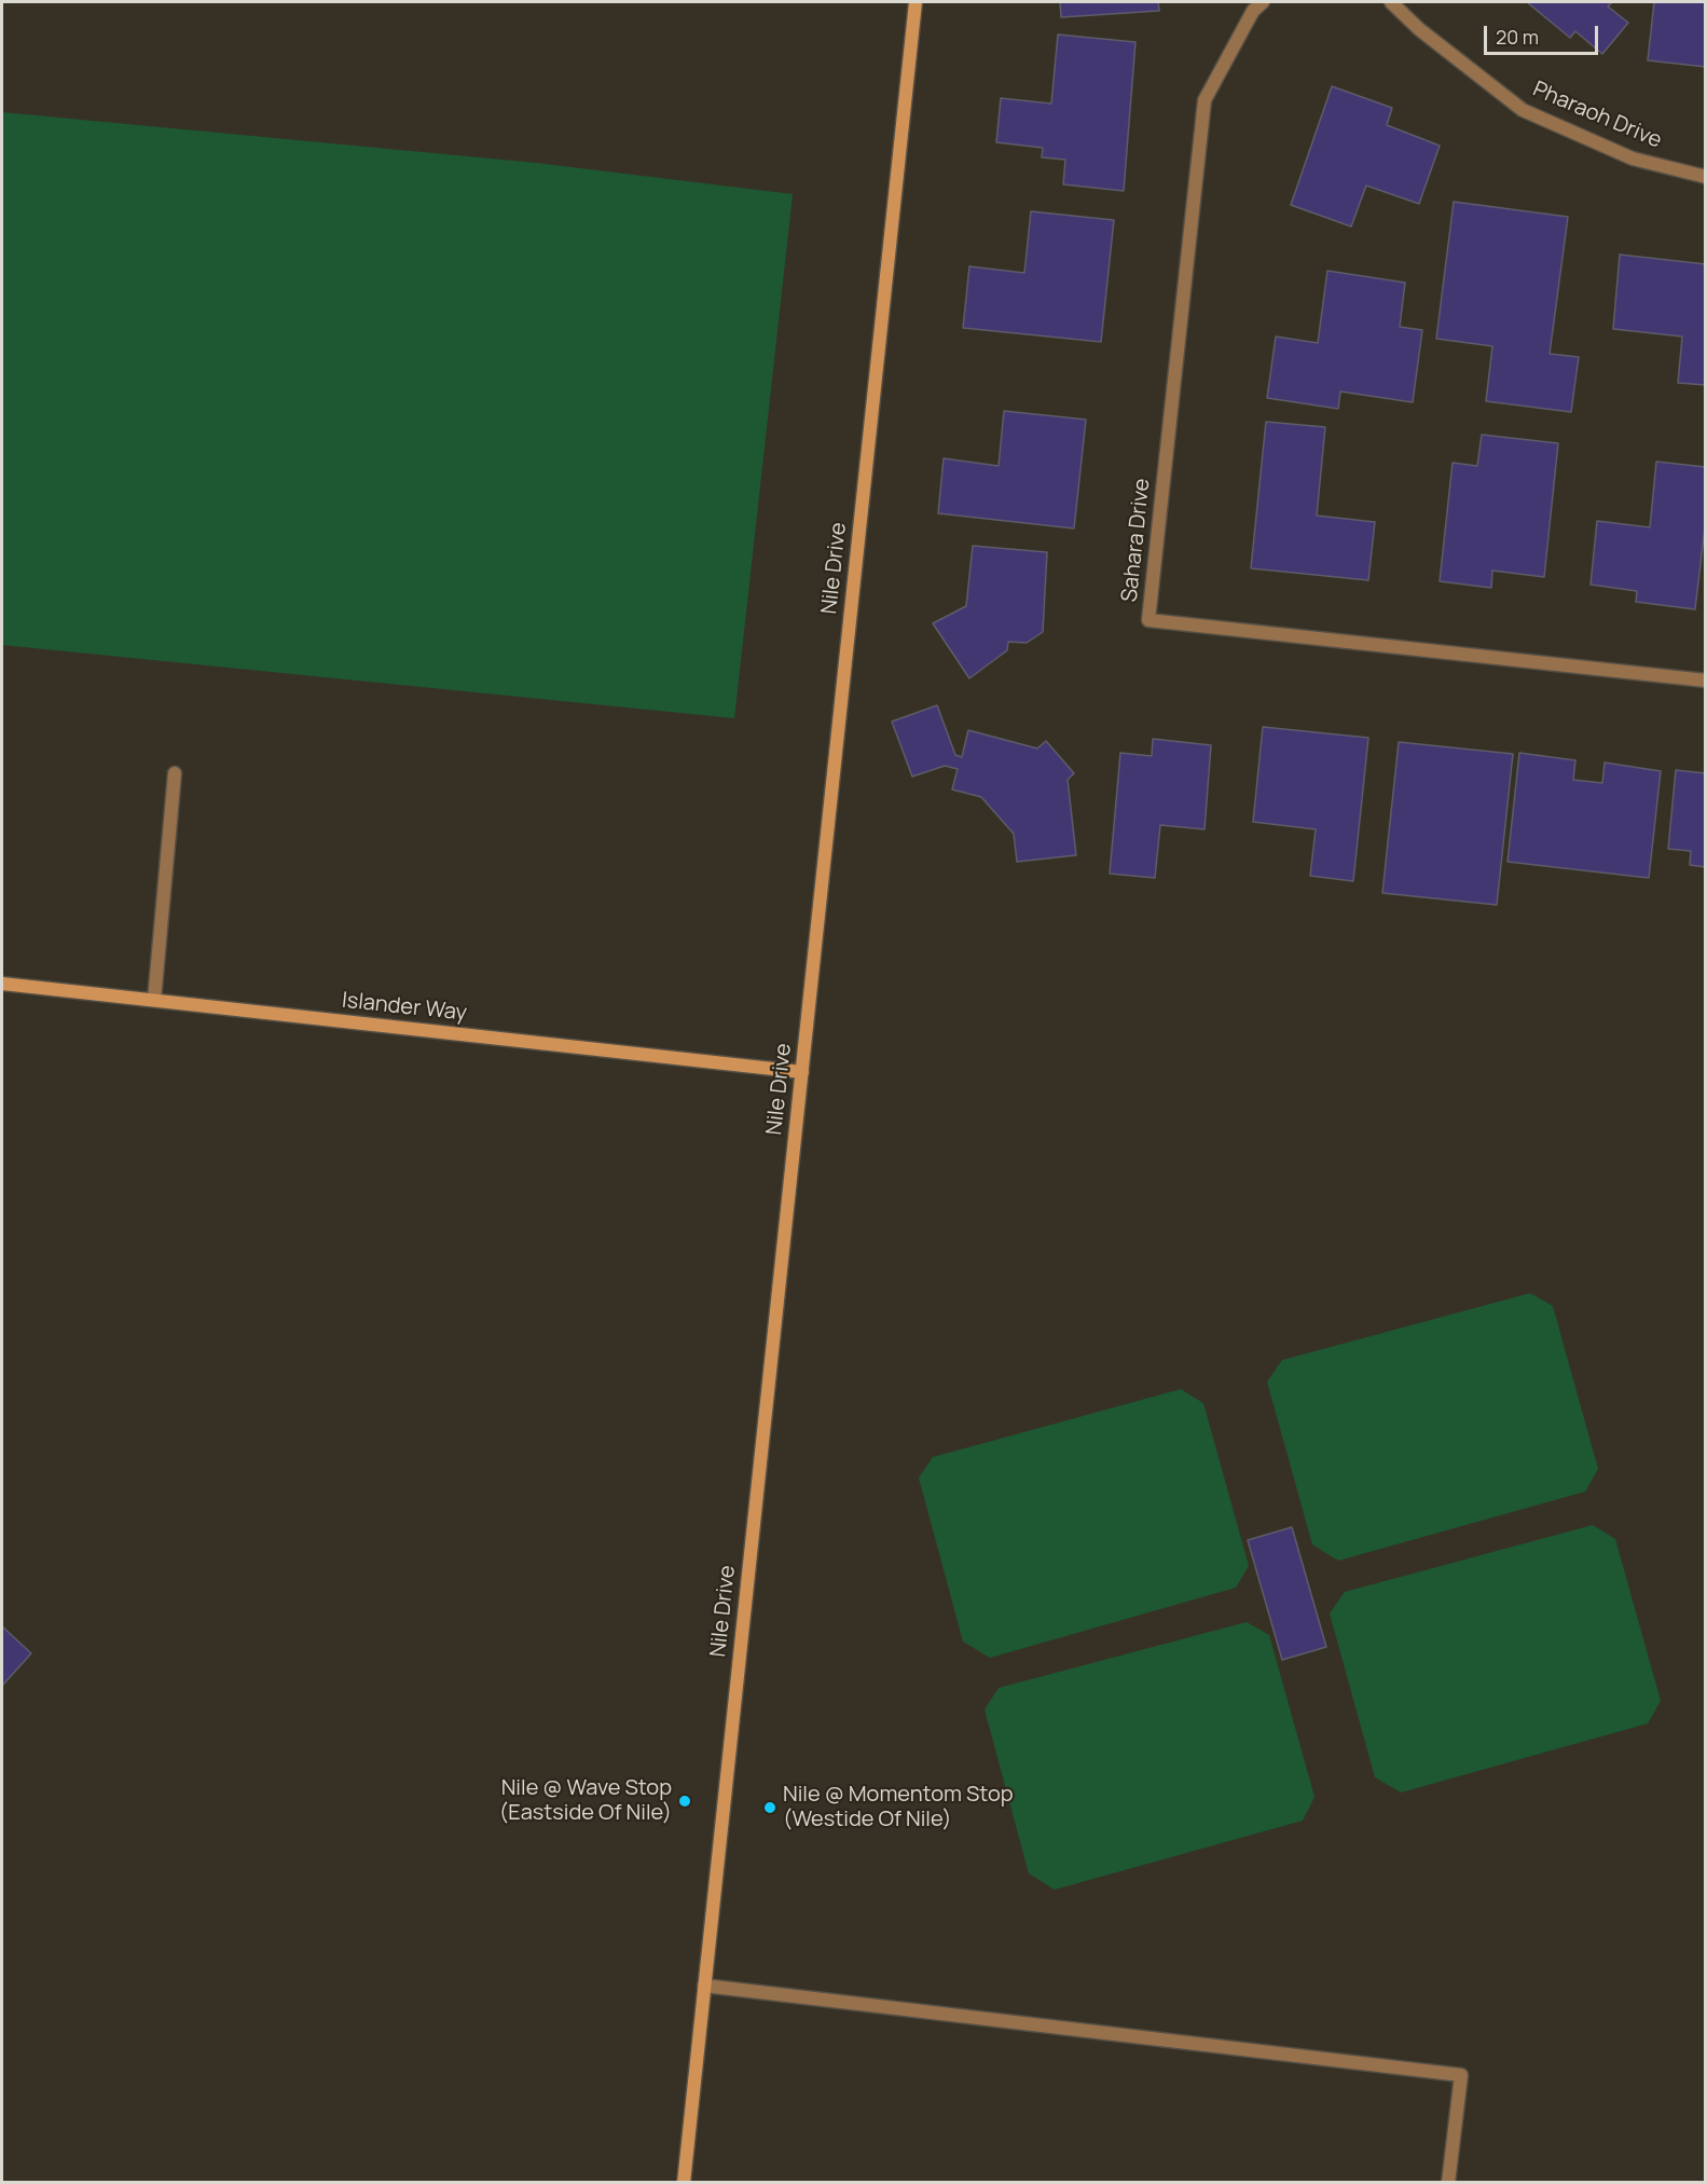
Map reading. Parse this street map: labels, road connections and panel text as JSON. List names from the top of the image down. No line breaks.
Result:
{"streets":{"main road":["Nile Drive","Islander Way"],"street":["Pharaoh Drive","Sahara Drive"]},"crossings":[["Nile Drive","Islander Way"]],"places":["Nile @ Wave Stop (Eastside Of Nile)","Nile @ Momentom Stop (Westide Of Nile)"],"scale_bar":"20 m"}
